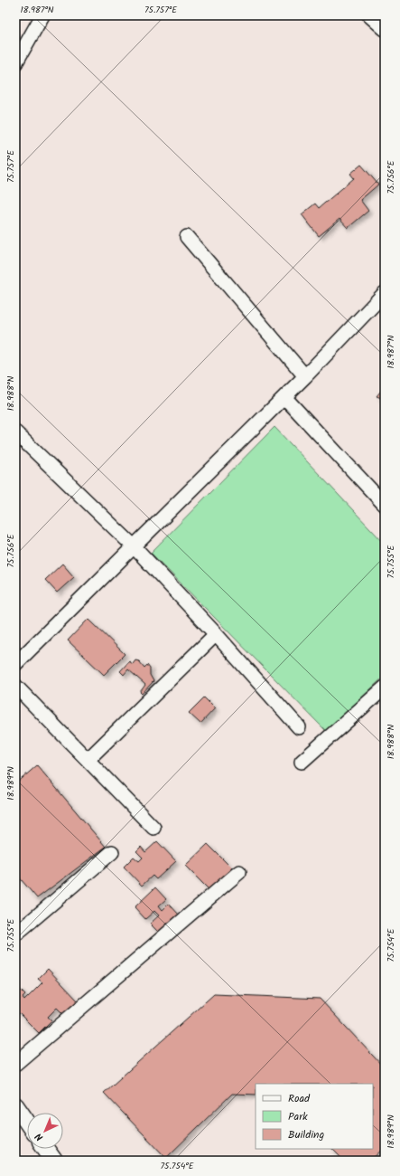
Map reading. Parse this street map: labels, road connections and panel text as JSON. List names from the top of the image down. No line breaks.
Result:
{"legend":["Road","Park","Building"],"north":"bottom left","coordinates":["18.987°N","75.757°E","75.756°E","18.988°N","75.755°E","18.989°N","75.754°E"]}
